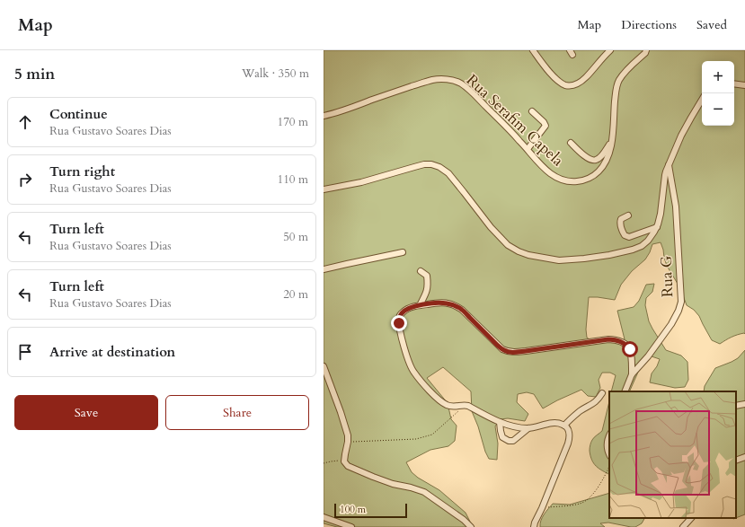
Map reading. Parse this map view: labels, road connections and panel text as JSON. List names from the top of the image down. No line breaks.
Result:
{"streets":{"street":["Rua Serafim Capela","Rua G"]},"scale_bar":"100 m","page":{"header":"Map","nav":["Map","Directions","Saved"],"heading":["5 min","Walk · 350 m"],"map_buttons":["+","−"],"list":[["Continue","Rua Gustavo Soares Dias","170 m"],["Turn right","Rua Gustavo Soares Dias","110 m"],["Turn left","Rua Gustavo Soares Dias","50 m"],["Turn left","Rua Gustavo Soares Dias","20 m"],"Arrive at destination"],"buttons":["Save","Share"],"scale":"100 m"}}
